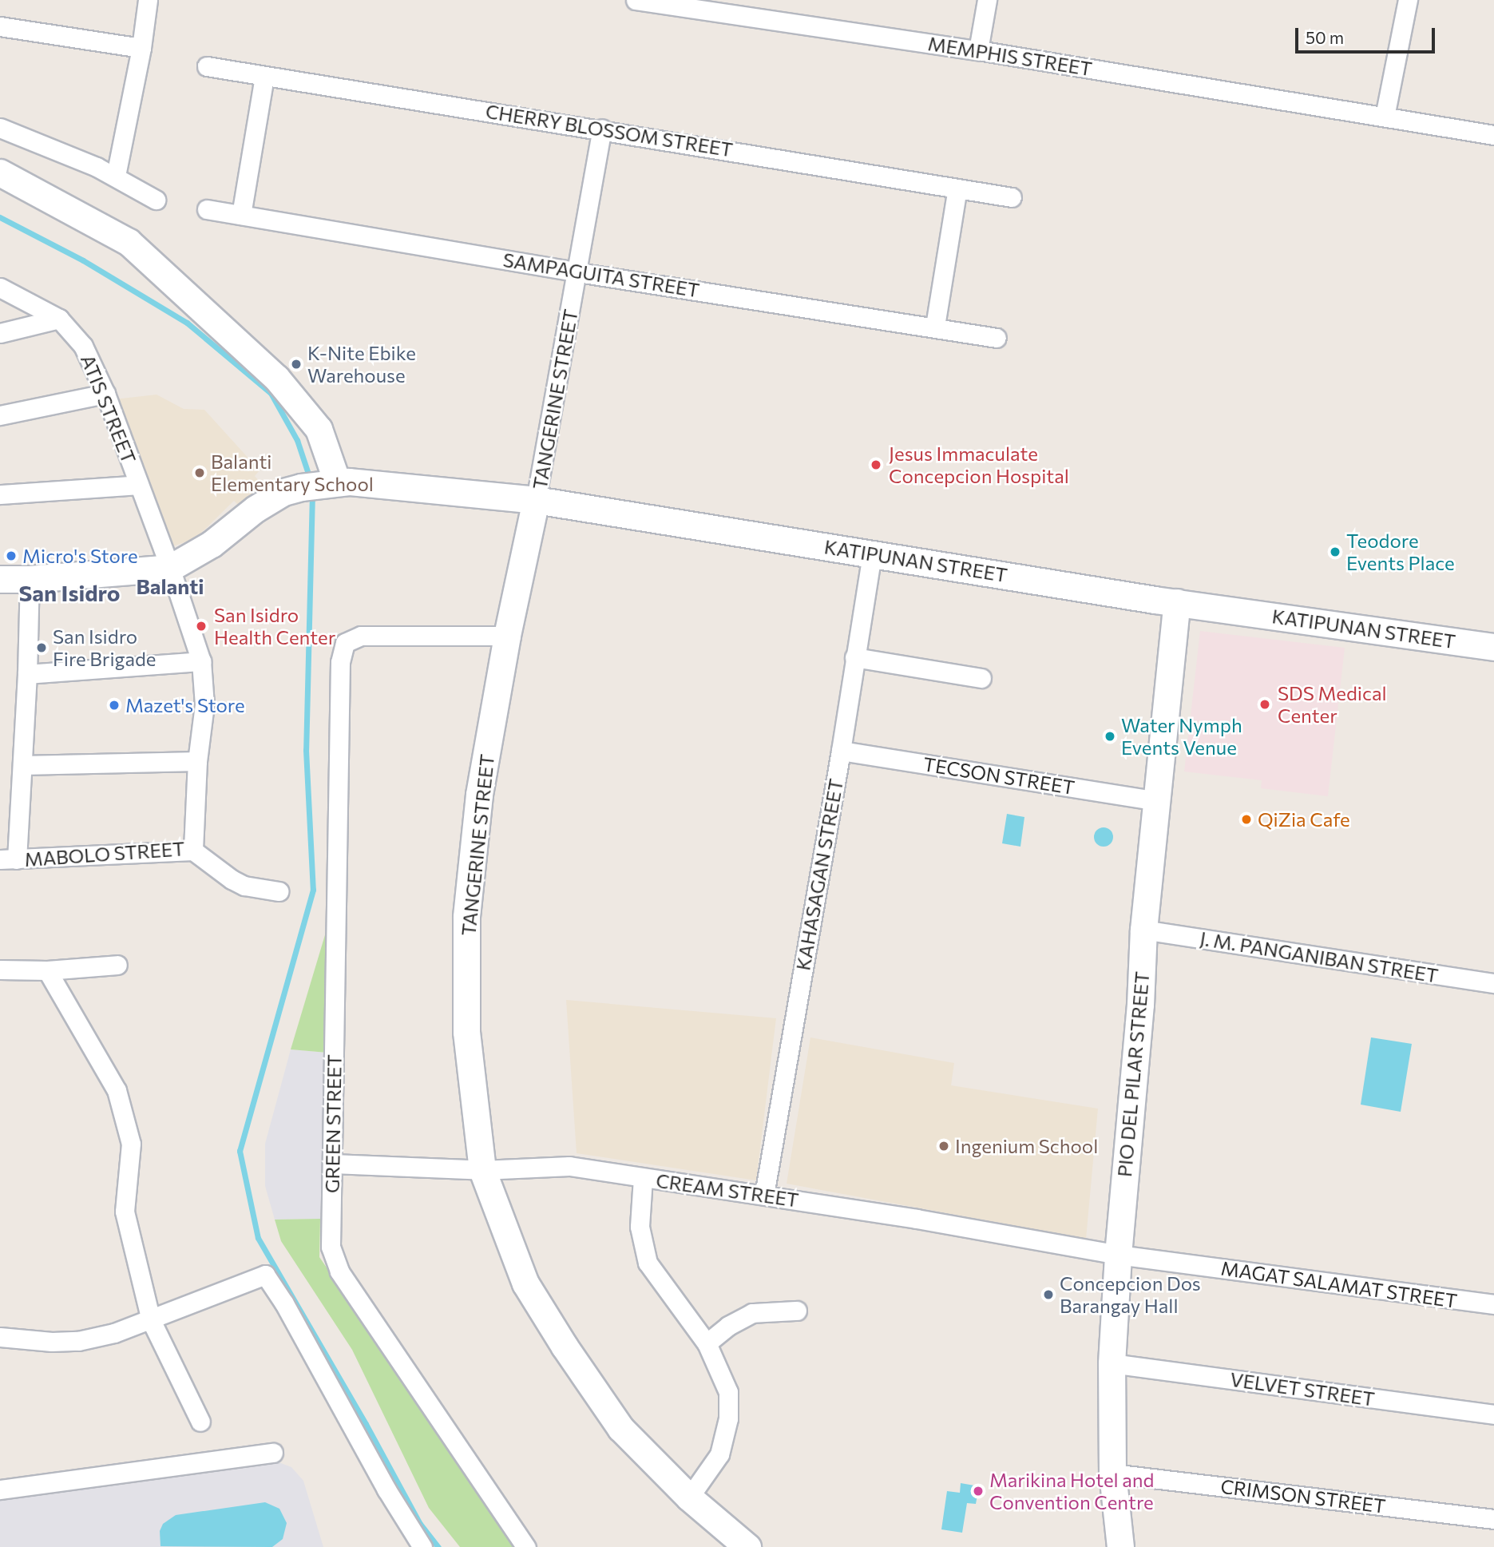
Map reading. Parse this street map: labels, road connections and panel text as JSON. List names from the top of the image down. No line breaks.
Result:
{"streets":{"street":["MEMPHIS STREET","CHERRY BLOSSOM STREET","SAMPAGUITA STREET","TANGERINE STREET","ATIS STREET","KATIPUNAN STREET","TECSON STREET","MABOLO STREET","KAHASAGAN STREET","J. M. PANGANIBAN STREET","PIO DEL PILAR STREET","GREEN STREET","CREAM STREET","MAGAT SALAMAT STREET","VELVET STREET","CRIMSON STREET"]},"crossings":[["CHERRY BLOSSOM STREET","TANGERINE STREET"],["SAMPAGUITA STREET","TANGERINE STREET"],["TANGERINE STREET","KATIPUNAN STREET"],["TANGERINE STREET","GREEN STREET"],["TANGERINE STREET","CREAM STREET"],["ATIS STREET","MABOLO STREET"],["KATIPUNAN STREET","KAHASAGAN STREET"],["KATIPUNAN STREET","PIO DEL PILAR STREET"],["TECSON STREET","KAHASAGAN STREET"],["TECSON STREET","PIO DEL PILAR STREET"],["KAHASAGAN STREET","CREAM STREET"],["J. M. PANGANIBAN STREET","PIO DEL PILAR STREET"],["PIO DEL PILAR STREET","CREAM STREET"],["PIO DEL PILAR STREET","MAGAT SALAMAT STREET"],["PIO DEL PILAR STREET","VELVET STREET"],["PIO DEL PILAR STREET","CRIMSON STREET"],["GREEN STREET","CREAM STREET"],["CREAM STREET","MAGAT SALAMAT STREET"]],"districts":["Balanti","San Isidro"],"places":["K-Nite Ebike Warehouse","Jesus Immaculate Concepcion Hospital","Balanti Elementary School","Teodore Events Place","Micro's Store","San Isidro Health Center","San Isidro Fire Brigade","SDS Medical Center","Mazet's Store","Water Nymph Events Venue","QiZia Cafe","Ingenium School","Concepcion Dos Barangay Hall","Marikina Hotel and Convention Centre"],"scale_bar":"50 m"}
